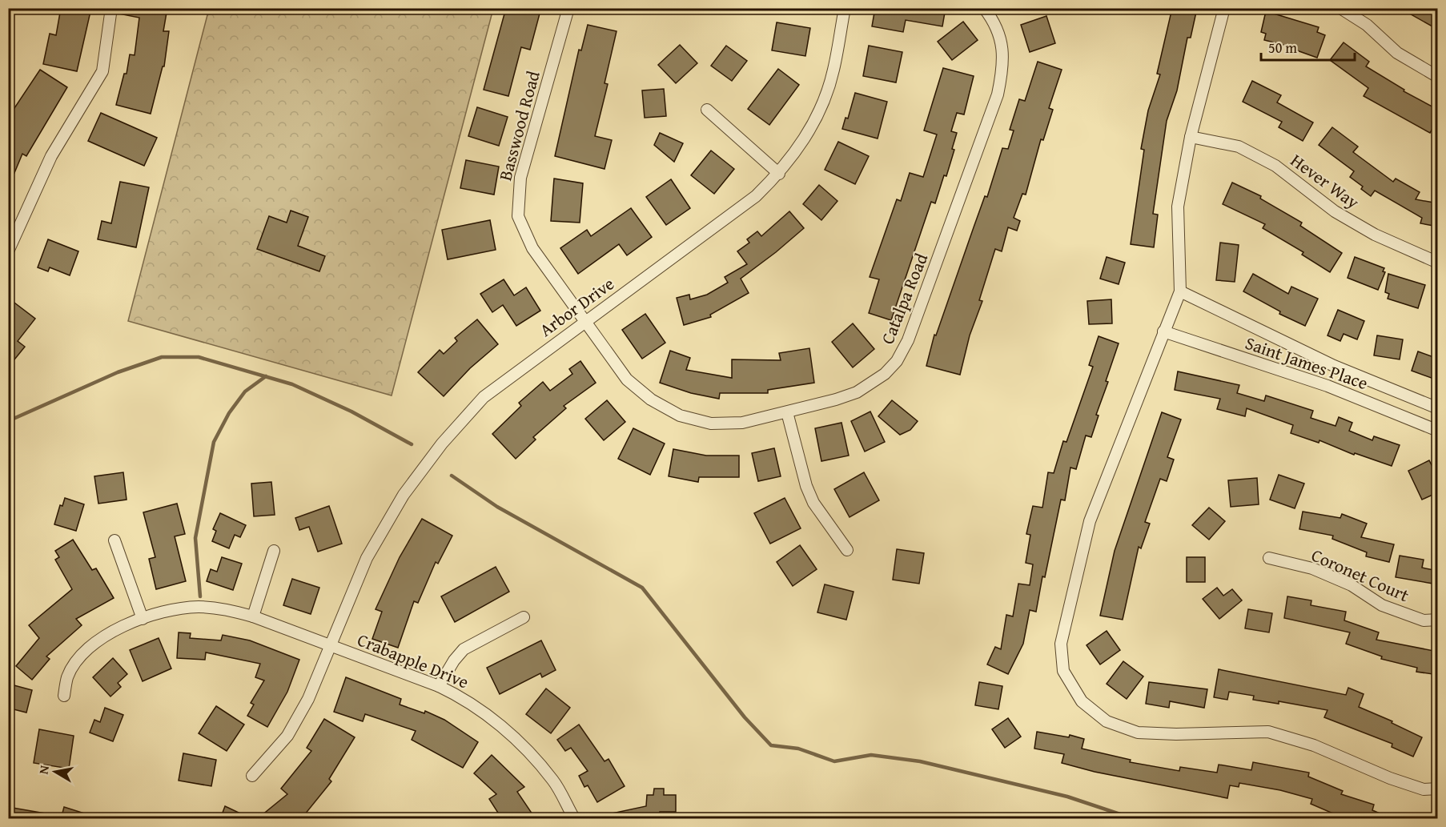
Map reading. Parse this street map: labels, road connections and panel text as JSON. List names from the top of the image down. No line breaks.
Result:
{"streets":{"street":["Basswood Road","Hever Way","Catalpa Road","Arbor Drive","Saint James Place","Coronet Court","Crabapple Drive"]},"crossings":[["Basswood Road","Catalpa Road"],["Basswood Road","Arbor Drive"],["Catalpa Road","Arbor Drive"],["Arbor Drive","Crabapple Drive"]],"scale_bar":"50 m","north":"left"}
